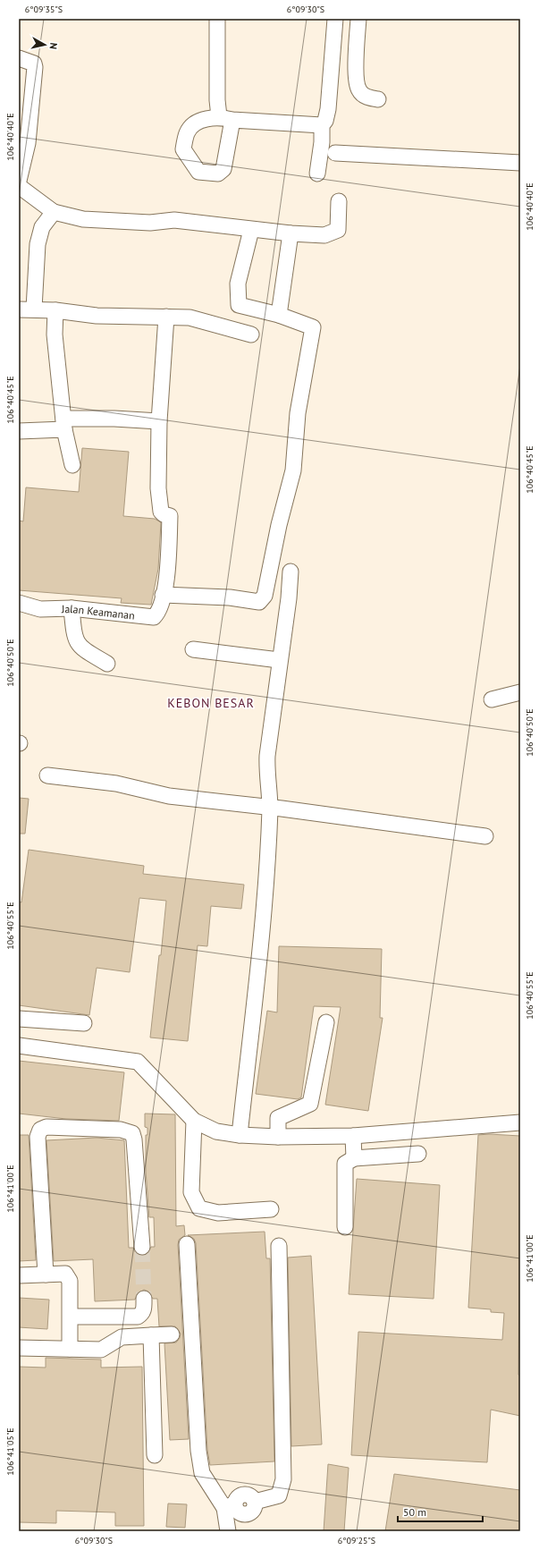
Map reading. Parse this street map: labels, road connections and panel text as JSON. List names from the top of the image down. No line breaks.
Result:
{"streets":{"street":["Jalan Keamanan"]},"districts":["KEBON BESAR"],"scale_bar":"50 m","north":"right","coordinates":["6°09'35\"S","6°09'30\"S","106°40'40\"E","106°40'45\"E","106°40'50\"E","106°40'55\"E","106°41'00\"E","106°41'05\"E","6°09'25\"S"]}
